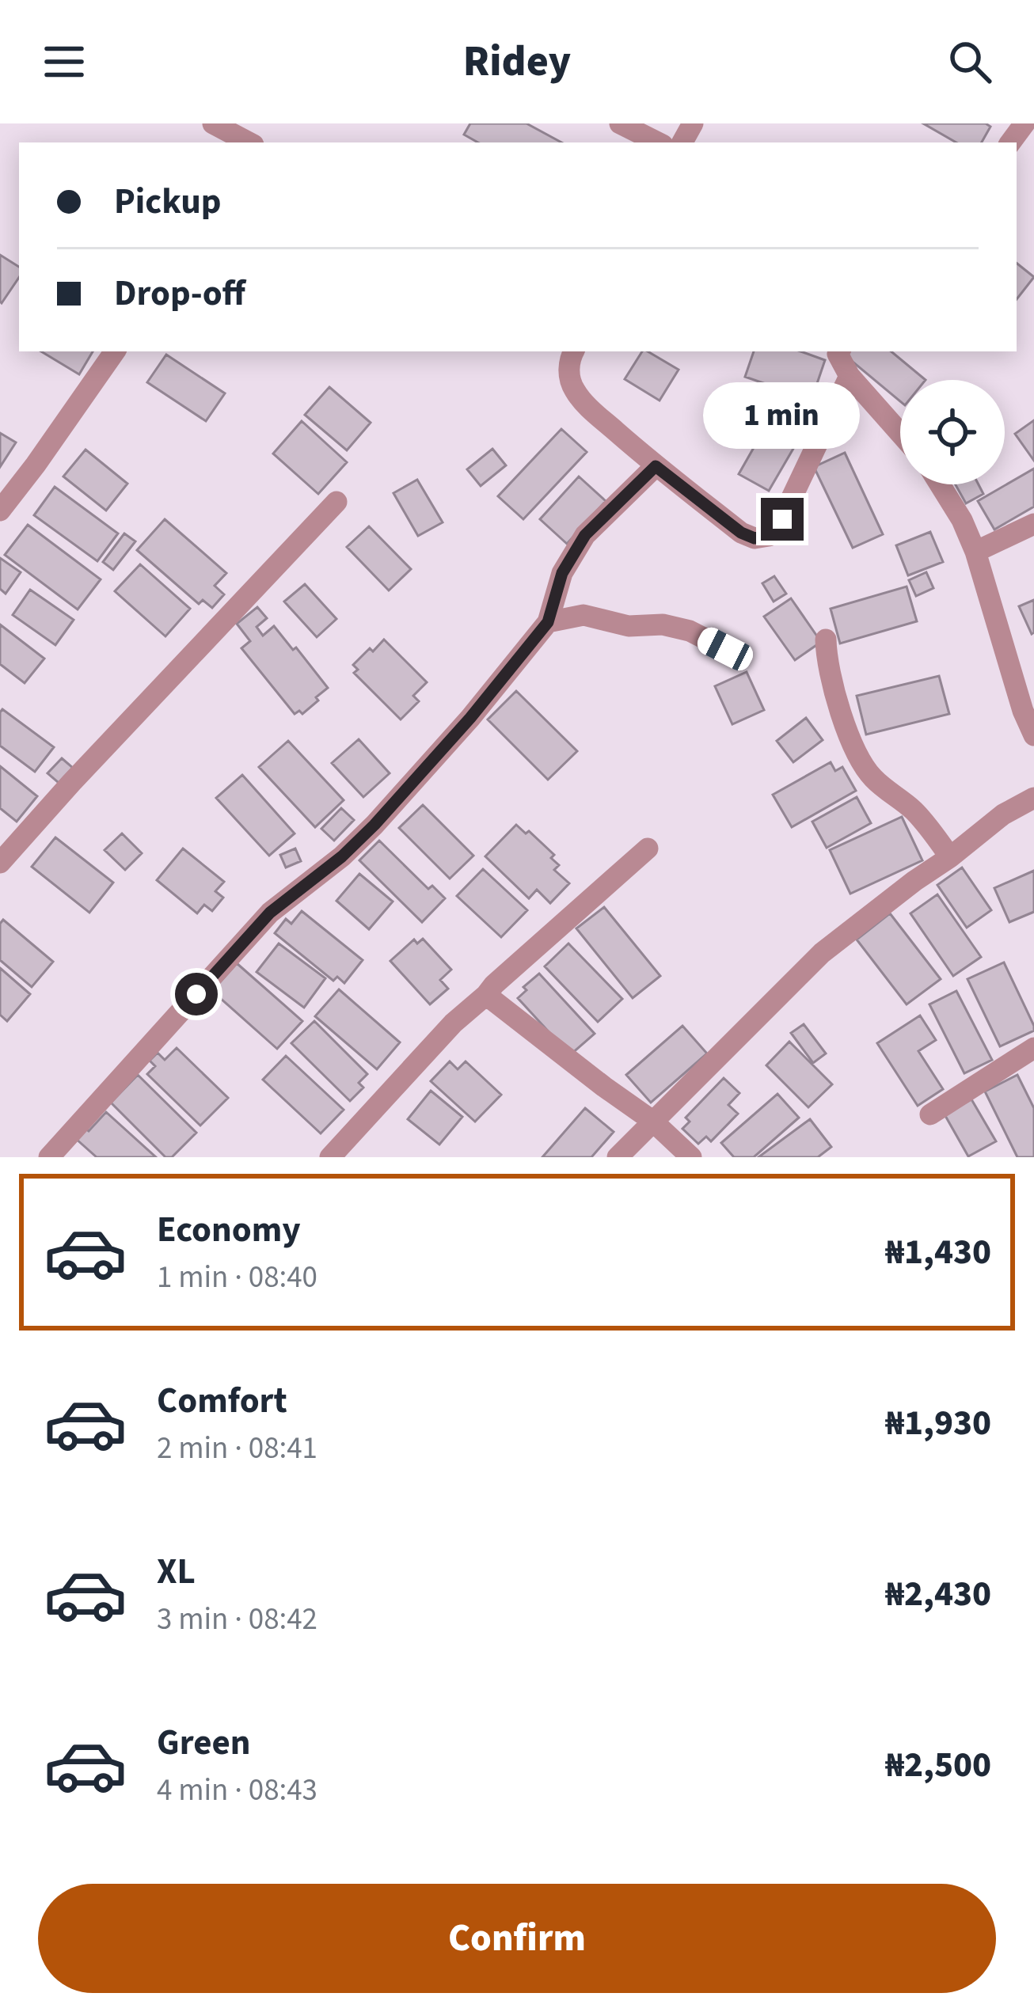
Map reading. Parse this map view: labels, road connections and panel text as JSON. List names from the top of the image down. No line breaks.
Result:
{"page":{"header":"Ridey","banner":["Pickup","Drop-off"],"bubble":"1 min","list":[{"name":"Economy","note":"1 min · 08:40","value":"₦1,430"},{"name":"Comfort","note":"2 min · 08:41","value":"₦1,930"},{"name":"XL","note":"3 min · 08:42","value":"₦2,430"},{"name":"Green","note":"4 min · 08:43","value":"₦2,500"}],"buttons":"Confirm"}}
